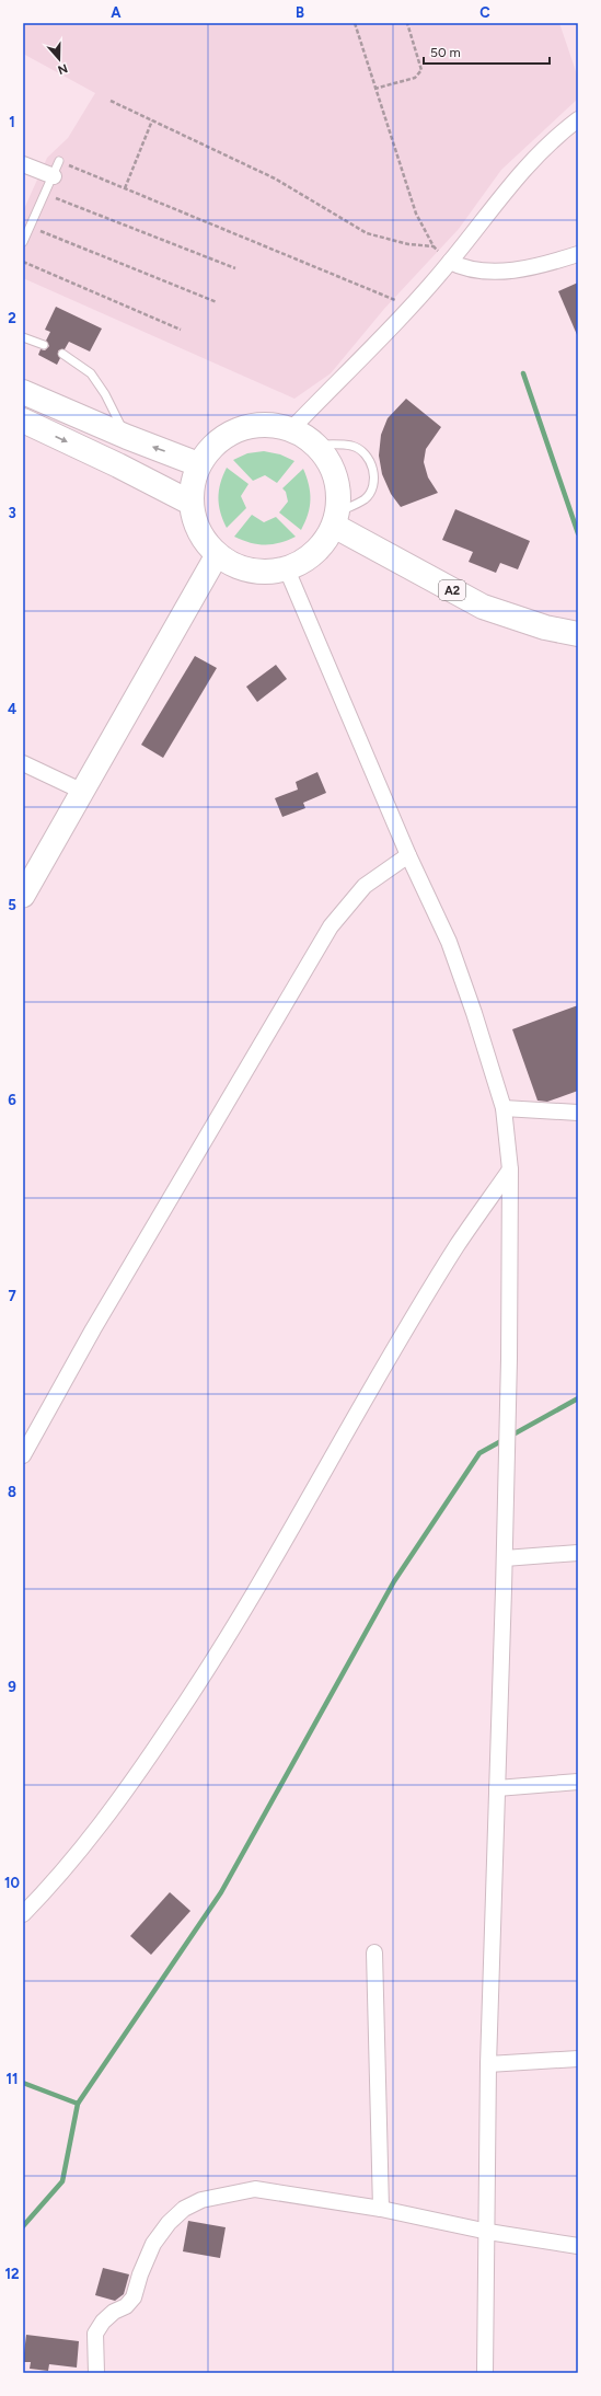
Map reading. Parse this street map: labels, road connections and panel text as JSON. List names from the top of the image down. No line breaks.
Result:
{"streets":{"main road":["A2"]},"scale_bar":"50 m","north":"bottom","grid":{"columns":["A","B","C"],"rows":["1","2","3","4","5","6","7","8","9","10","11","12"]}}
